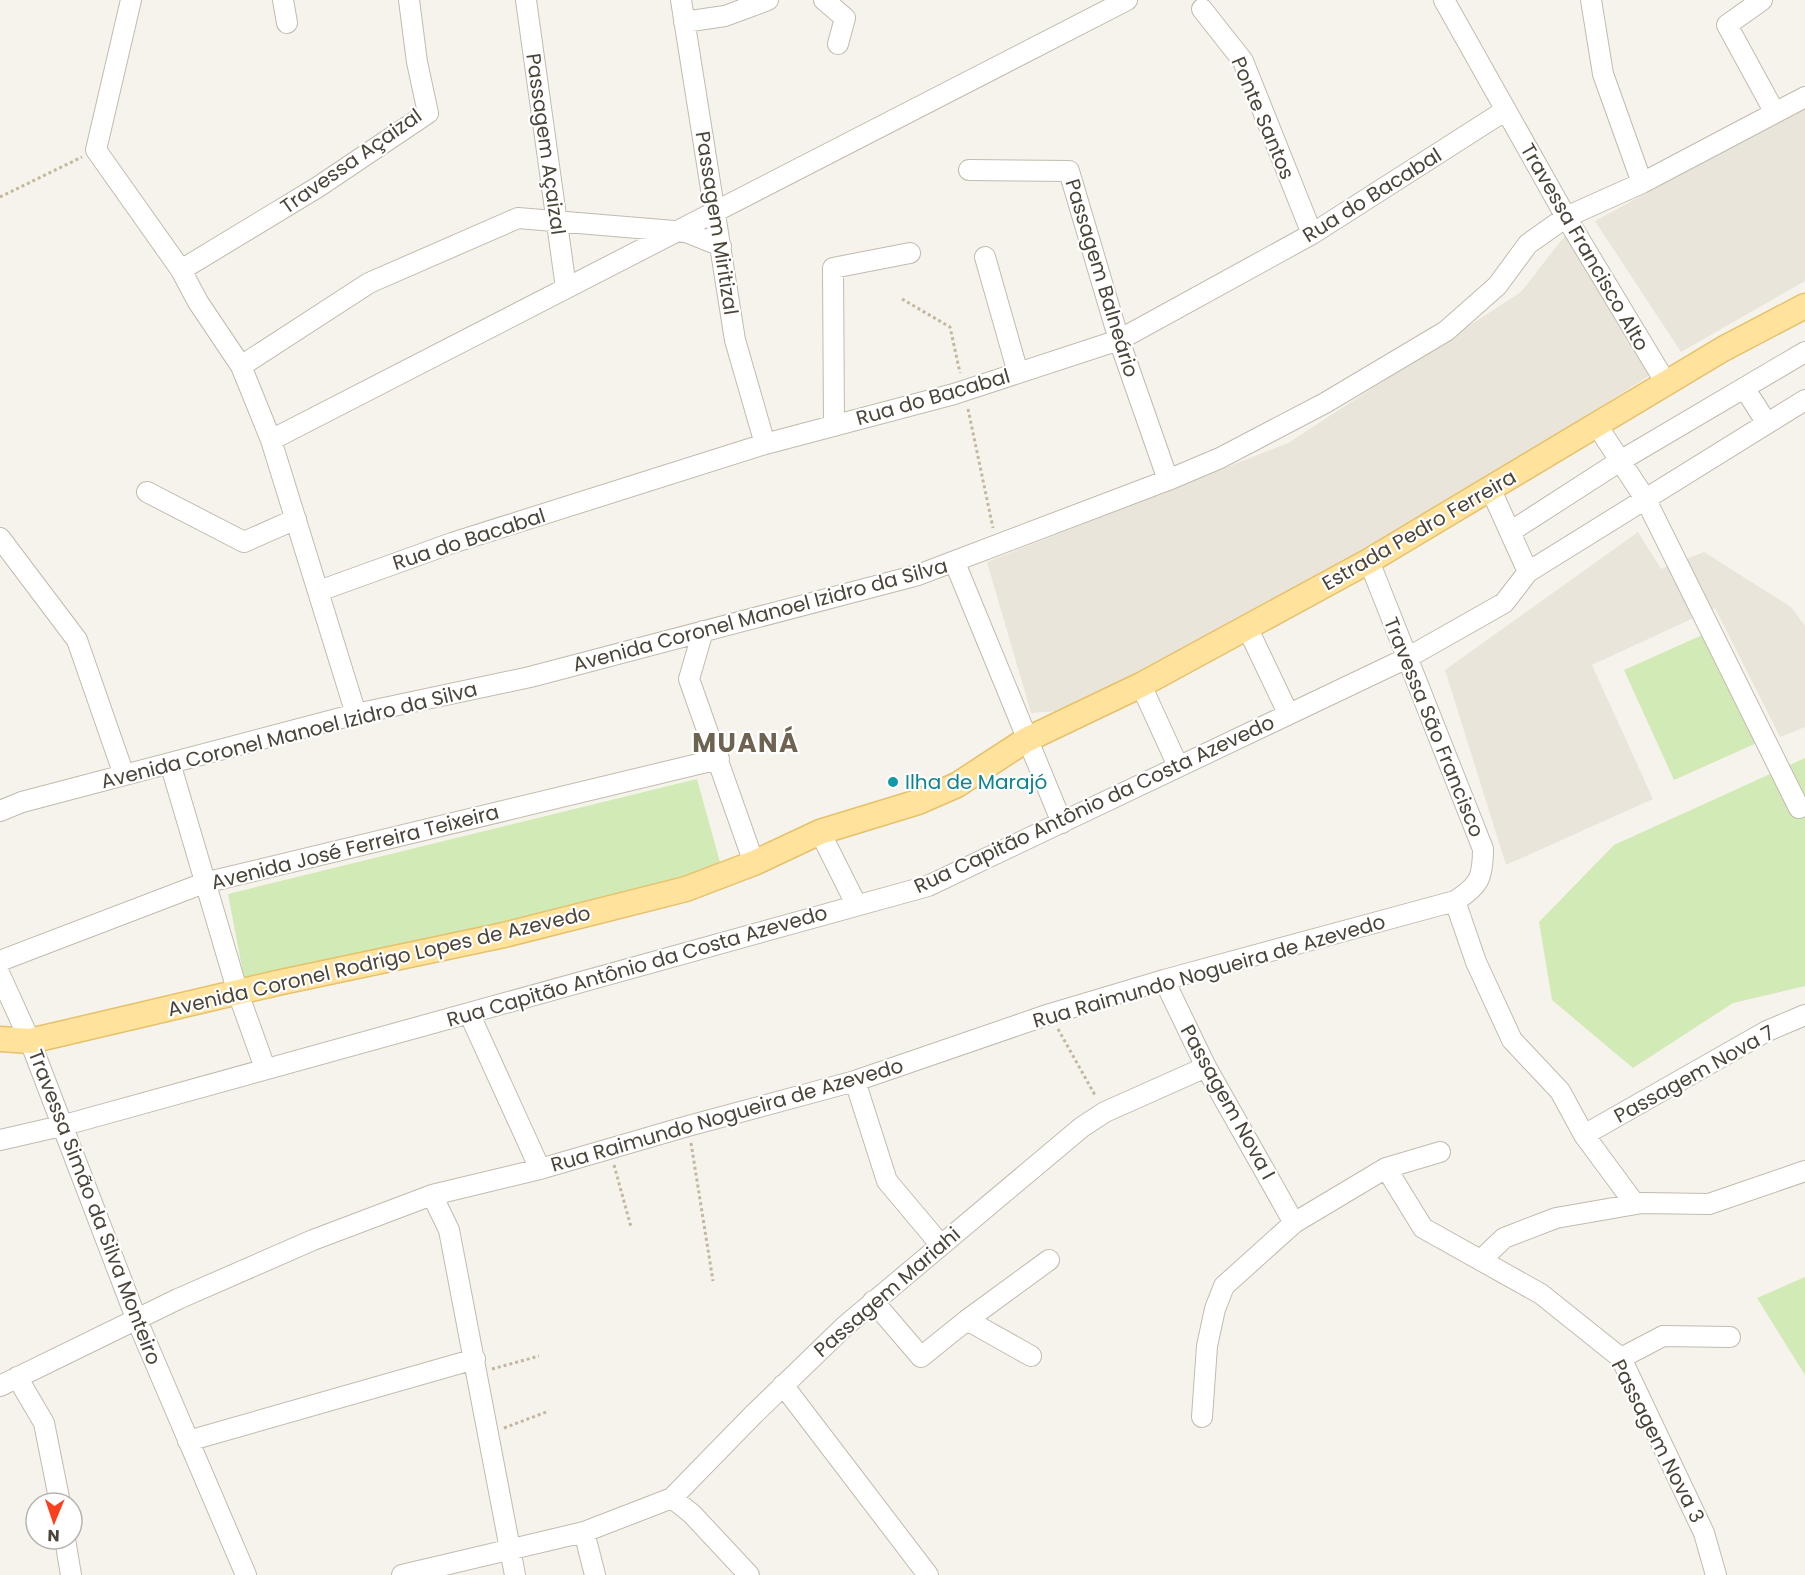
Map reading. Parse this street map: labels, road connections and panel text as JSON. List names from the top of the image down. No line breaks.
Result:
{"streets":{"main road":["Estrada Pedro Ferreira","Avenida Coronel Rodrigo Lopes de Azevedo"],"street":["Ponte Santos","Passagem Açaizal","Travessa Açaizal","Rua do Bacabal","Passagem Miritizal","Travessa Francisco Alto","Passagem Balneário","Avenida Coronel Manoel Izidro da Silva","Travessa São Francisco","Rua Capitão Antônio da Costa Azevedo","Avenida José Ferreira Teixeira","Rua Raimundo Nogueira de Azevedo","Passagem Nova 7","Passagem Nova I","Travessa Simão da Silva Monteiro","Passagem Mariahi","Passagem Nova 3"]},"crossings":[["Ponte Santos","Rua do Bacabal"],["Rua do Bacabal","Passagem Miritizal"],["Rua do Bacabal","Travessa Francisco Alto"],["Rua do Bacabal","Passagem Balneário"],["Travessa Francisco Alto","Estrada Pedro Ferreira"],["Travessa Francisco Alto","Avenida Coronel Manoel Izidro da Silva"],["Passagem Balneário","Avenida Coronel Manoel Izidro da Silva"],["Estrada Pedro Ferreira","Travessa São Francisco"],["Estrada Pedro Ferreira","Avenida Coronel Rodrigo Lopes de Azevedo"],["Travessa São Francisco","Rua Capitão Antônio da Costa Azevedo"],["Travessa São Francisco","Rua Raimundo Nogueira de Azevedo"],["Rua Capitão Antônio da Costa Azevedo","Travessa Simão da Silva Monteiro"],["Avenida Coronel Rodrigo Lopes de Azevedo","Travessa Simão da Silva Monteiro"],["Rua Raimundo Nogueira de Azevedo","Passagem Nova I"],["Rua Raimundo Nogueira de Azevedo","Travessa Simão da Silva Monteiro"],["Passagem Nova I","Passagem Mariahi"]],"districts":["MUANÁ"],"places":["Ilha de Marajó"],"north":"bottom"}
